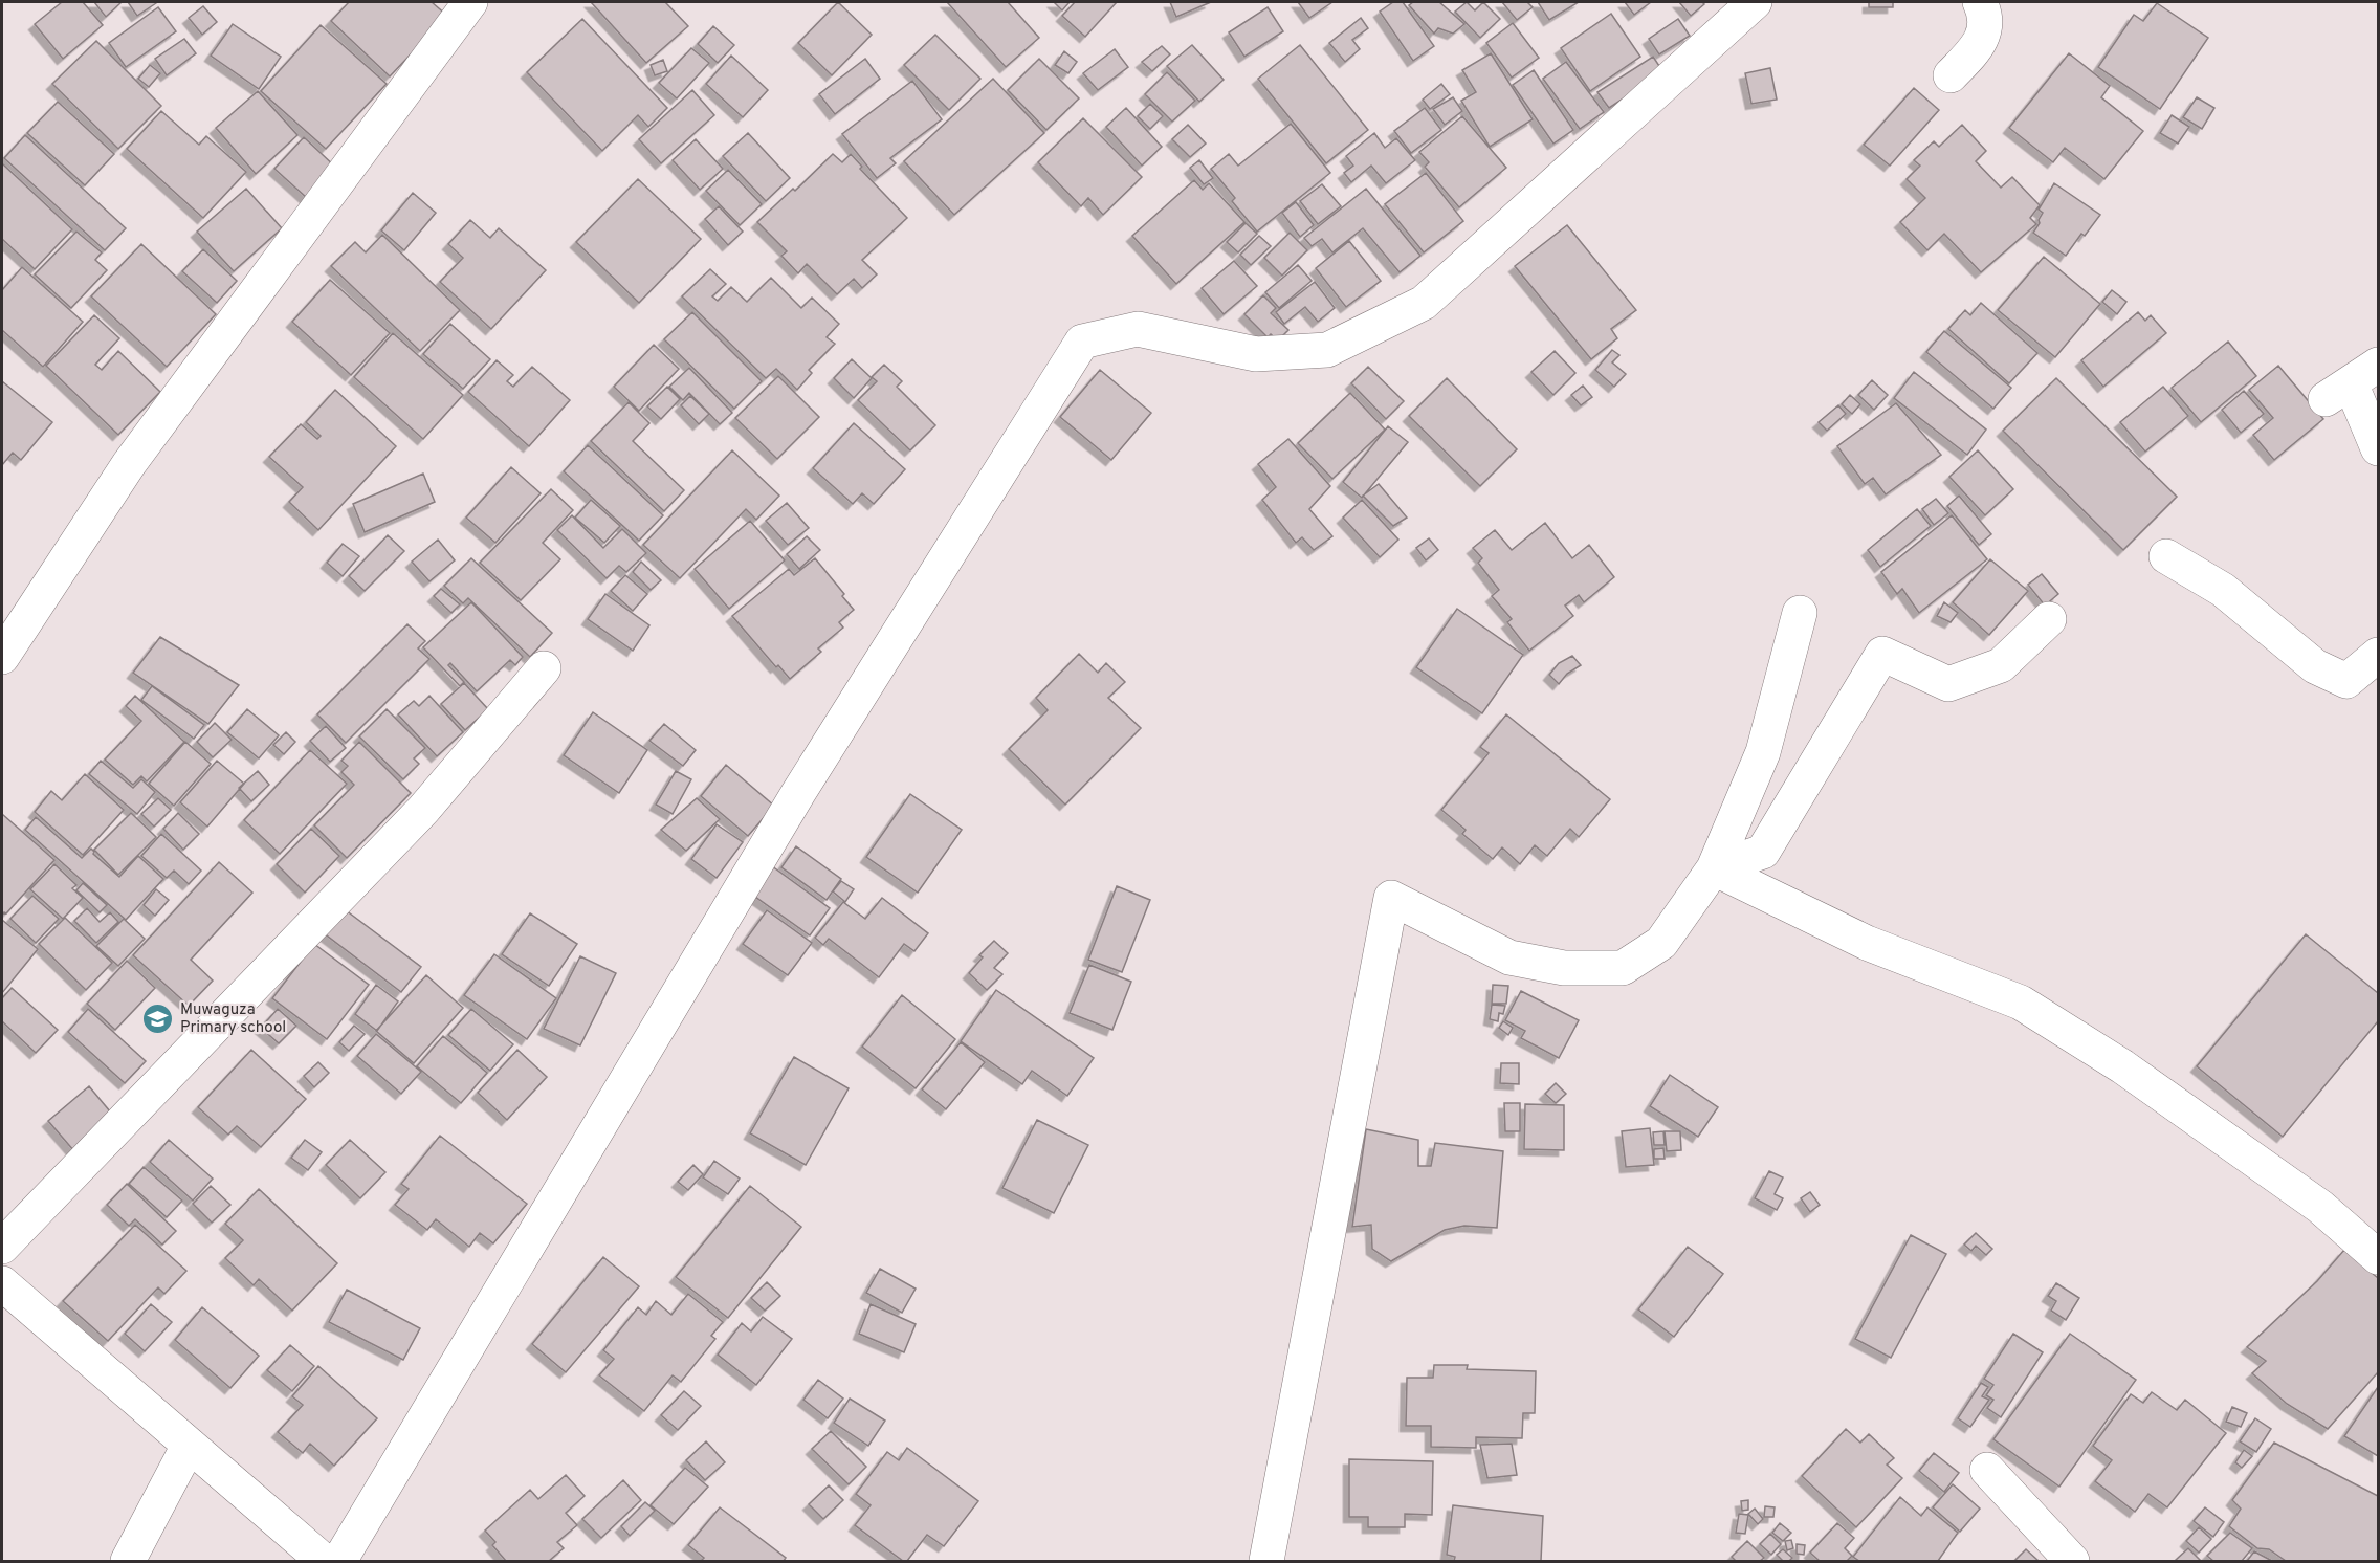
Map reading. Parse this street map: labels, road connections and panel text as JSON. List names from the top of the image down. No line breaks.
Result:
{"places":{"school or university":["Muwaguza Primary school"]}}
